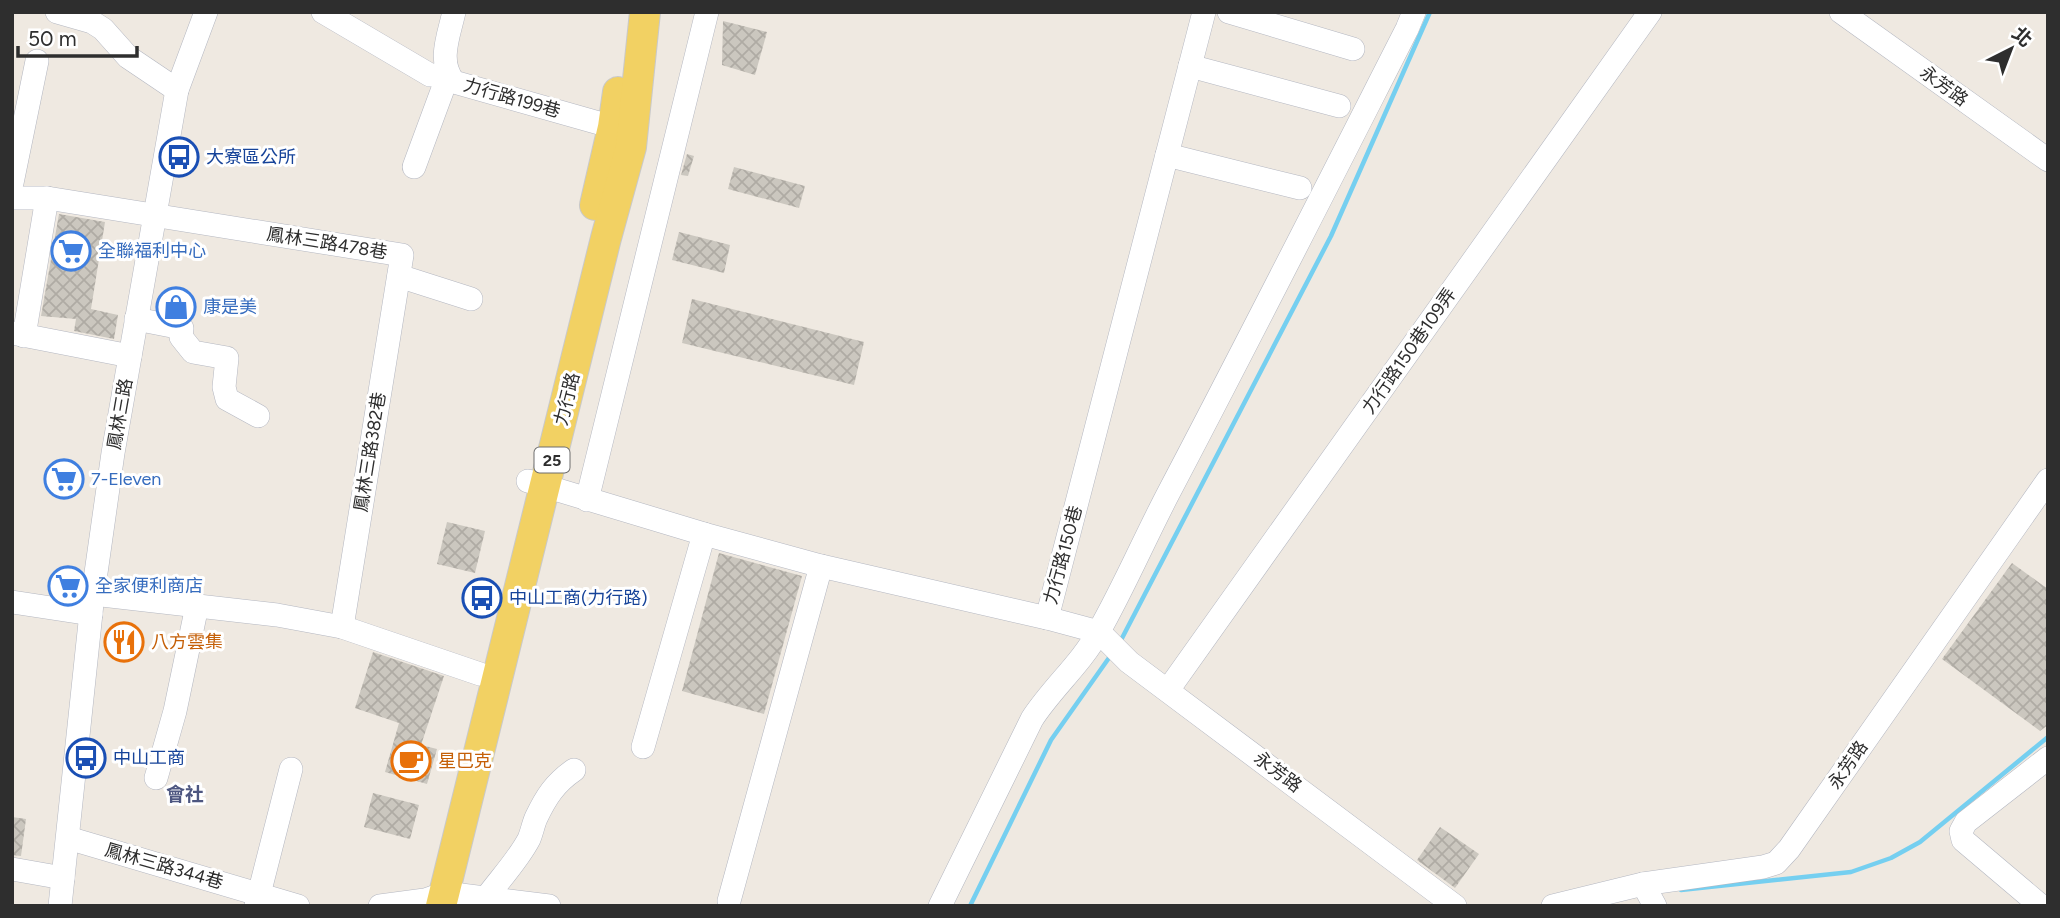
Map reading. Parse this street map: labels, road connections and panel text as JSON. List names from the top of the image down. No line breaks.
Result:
{"streets":{"main road":["力行路","25"],"street":["永芳路","力行路199巷","鳳林三路478巷","力行路150巷109弄","鳳林三路","鳳林三路382巷","力行路150巷","鳳林三路344巷"]},"crossings":[["永芳路","力行路150巷109弄"],["力行路199巷","力行路"],["鳳林三路478巷","鳳林三路"],["鳳林三路478巷","鳳林三路382巷"],["力行路","力行路150巷"],["鳳林三路","鳳林三路344巷"]],"districts":["會社"],"places":{"bus stop":["大寮區公所","中山工商(力行路)","中山工商"],"supermarket":["全聯福利中心","7-Eleven","全家便利商店"],"shop":["康是美"],"restaurant":["八方雲集"],"cafe":["星巴克"]},"scale_bar":"50 m","north":"top right"}
